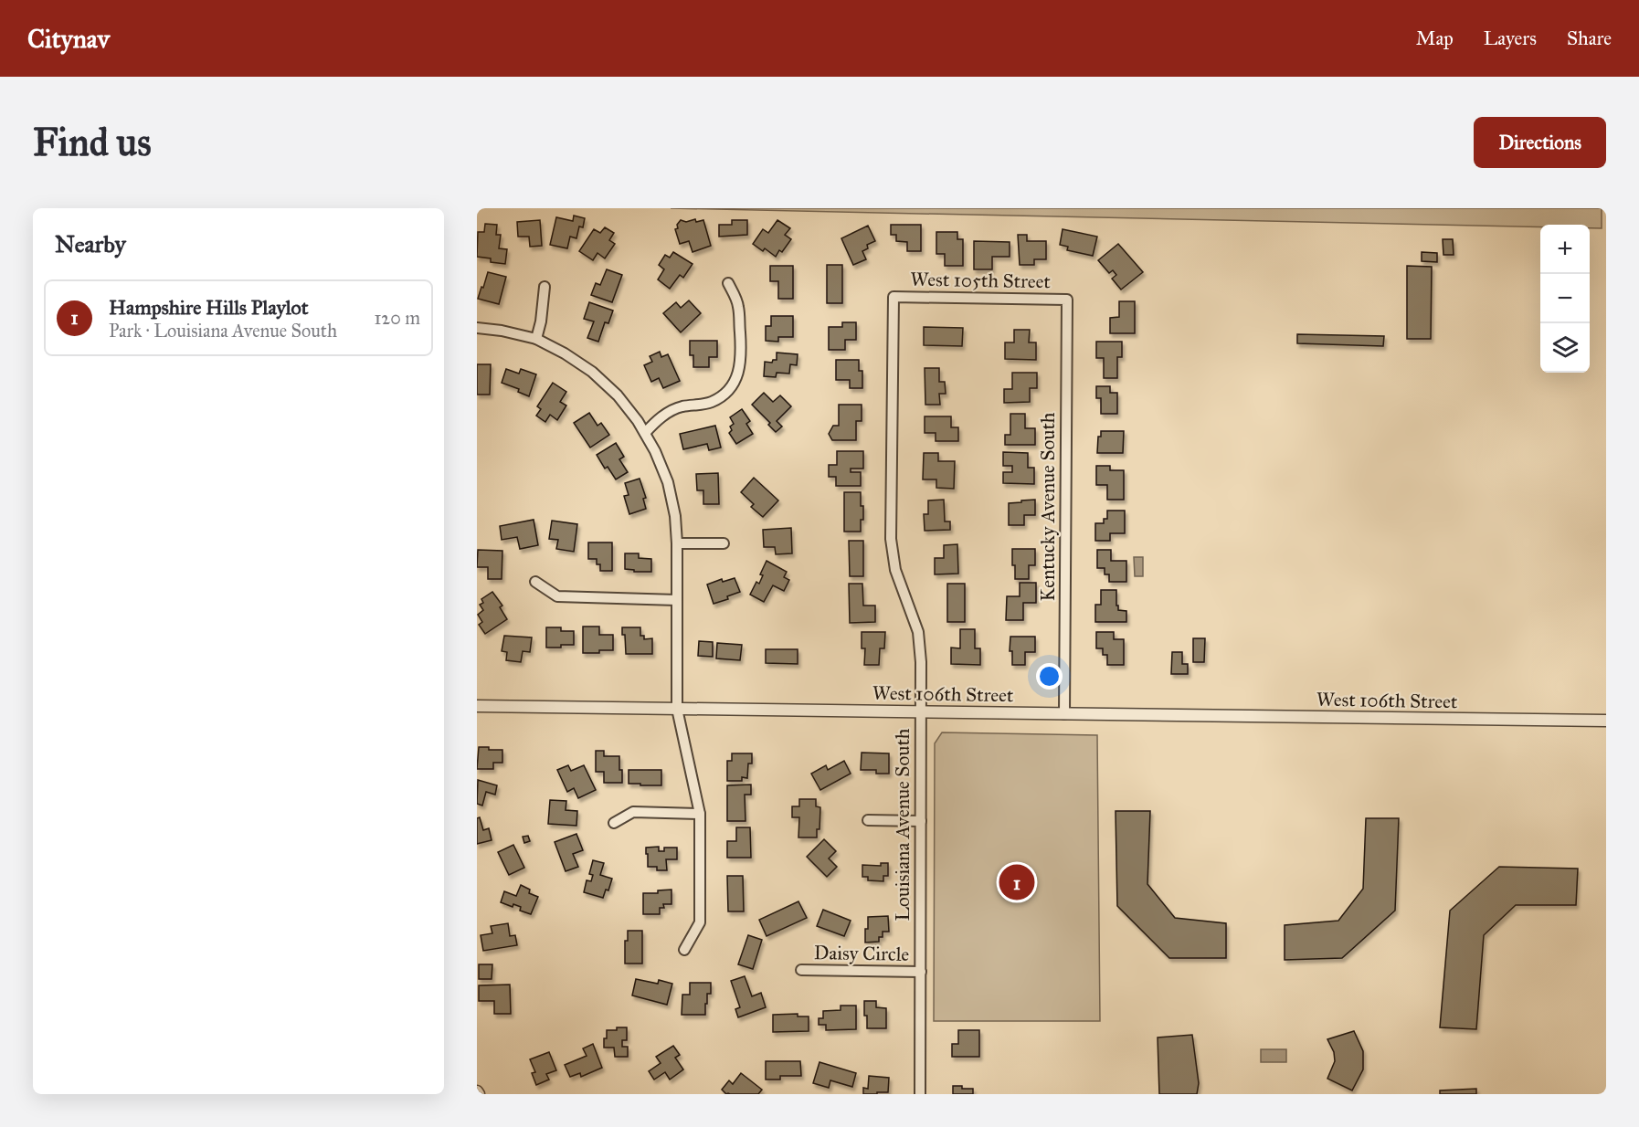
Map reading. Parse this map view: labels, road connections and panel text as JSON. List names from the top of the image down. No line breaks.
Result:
{"streets":{"street":["West 105th Street","Kentucky Avenue South","West 106th Street","Louisiana Avenue South","Daisy Circle"]},"crossings":[["West 105th Street","Kentucky Avenue South"],["West 105th Street","Louisiana Avenue South"],["Kentucky Avenue South","West 106th Street"],["West 106th Street","Louisiana Avenue South"],["Louisiana Avenue South","Daisy Circle"]],"page":{"header":"Citynav","nav":["Map","Layers","Share"],"buttons":"Directions","title":"Find us","heading":"Nearby","map_buttons":["+","−"],"list":[{"mark":"1","name":"Hampshire Hills Playlot","note":"Park · Louisiana Avenue South","value":"120 m"}],"pins":"1"}}
